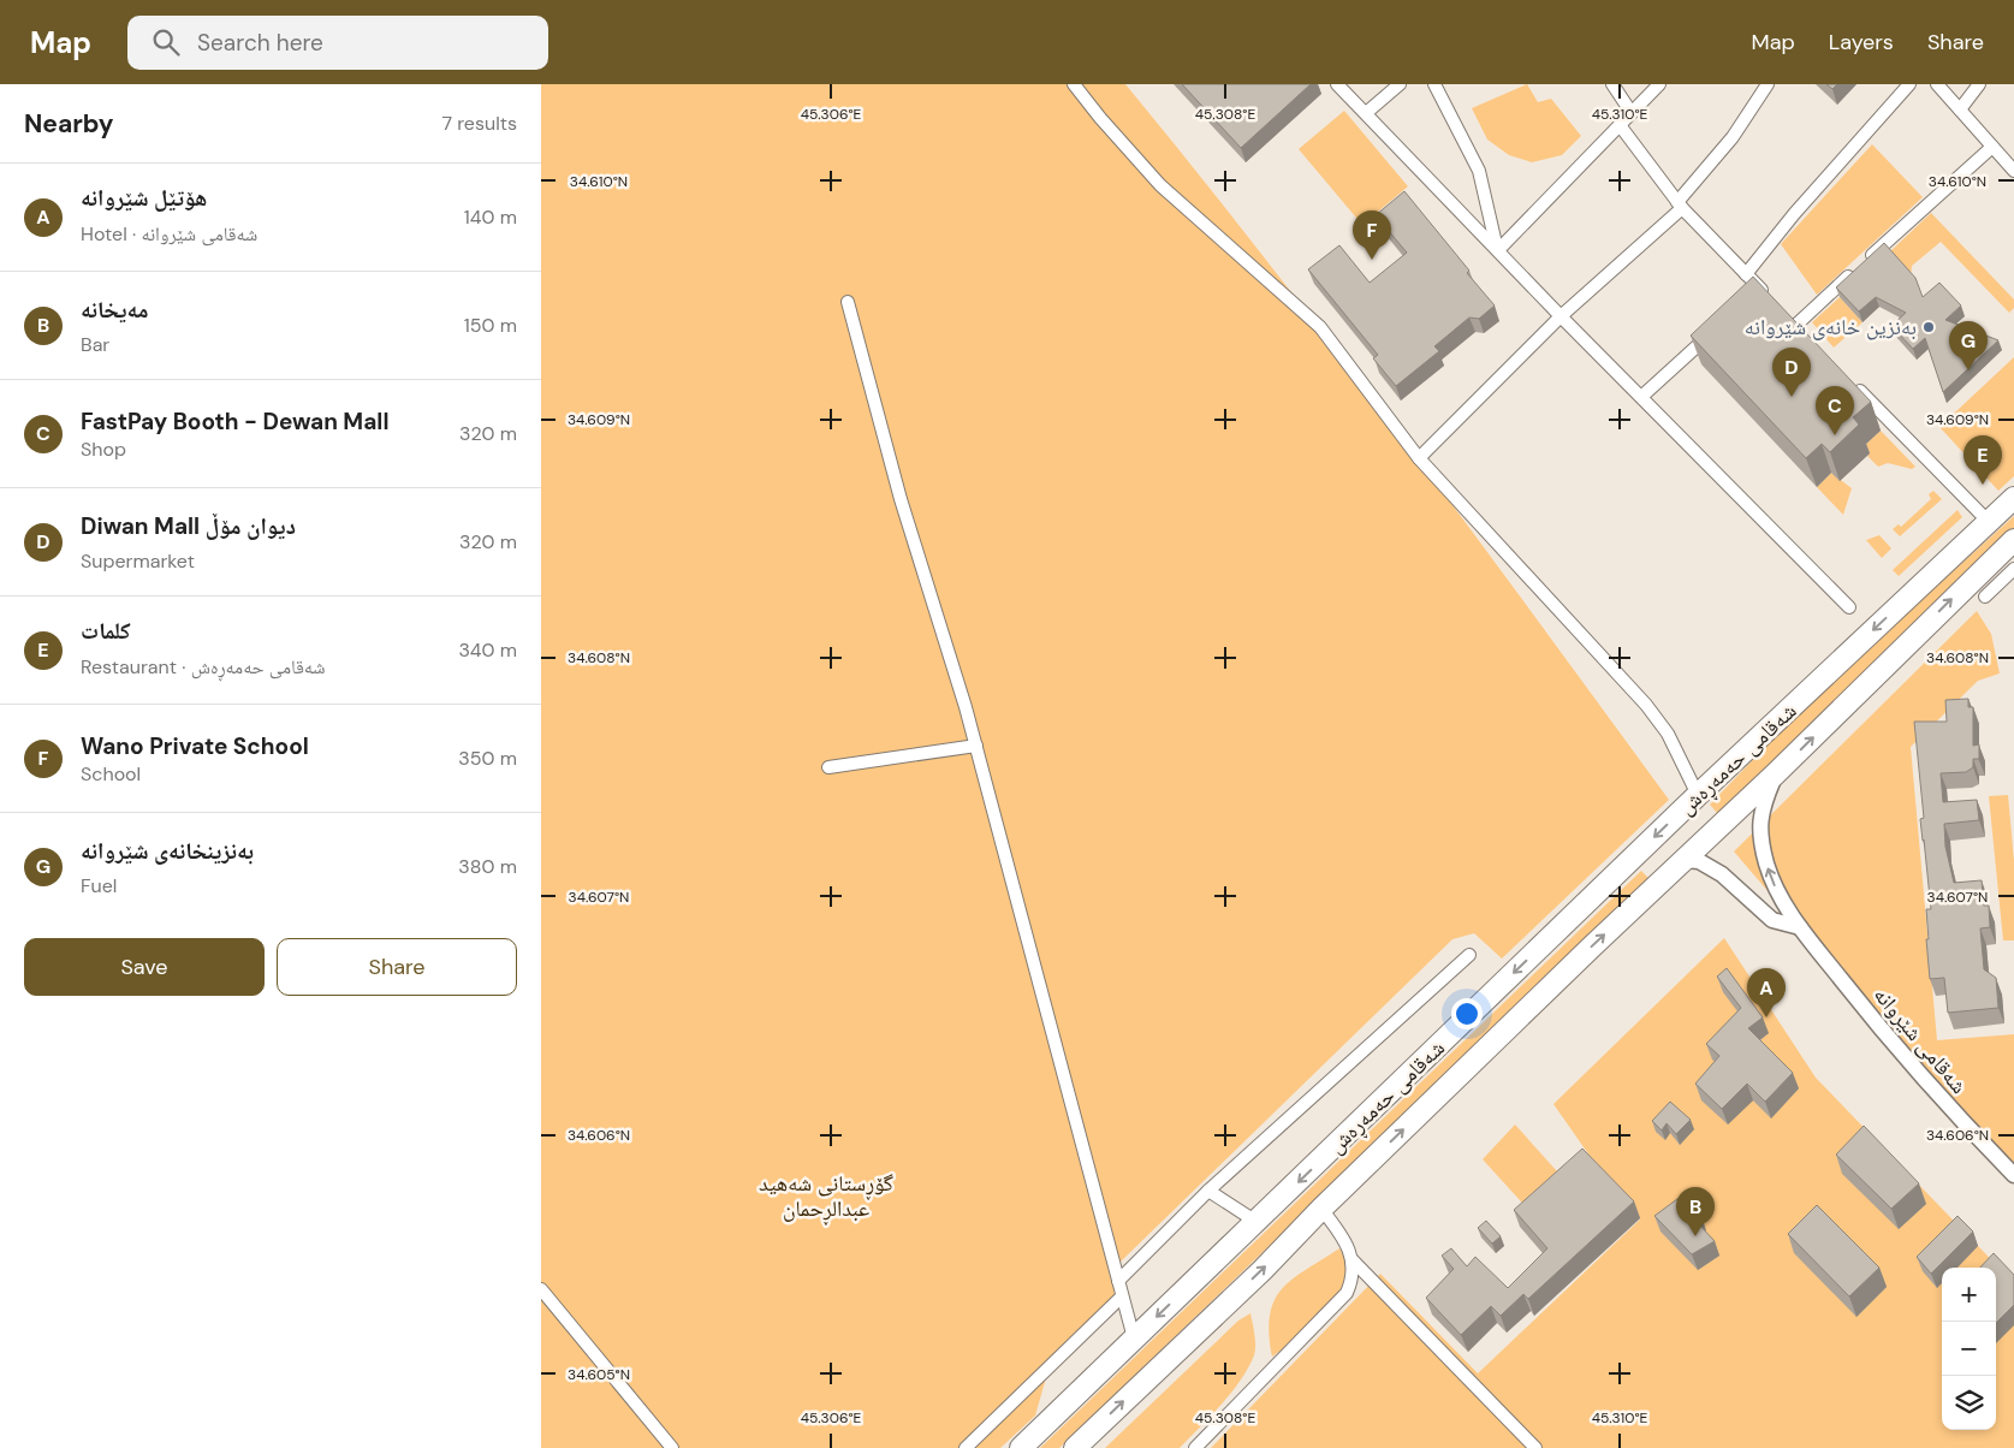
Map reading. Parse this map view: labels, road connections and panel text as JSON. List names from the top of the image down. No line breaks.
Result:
{"streets":{"highway":["شەقامی حەمەڕەش"],"street":["شەقامی شێروانە"]},"crossings":[["شەقامی حەمەڕەش","شەقامی شێروانە"]],"parks":["گۆڕستانی شەهید عبدالڕحمان"],"places":["بەنزین خانەی شێروانە"],"page":{"header":"Map","search":"Search here","nav":["Map","Layers","Share"],"heading":["Nearby","7 results"],"list":[{"mark":"A","name":"هۆتێل شێروانە","note":"Hotel · شەقامی شێروانە","value":"140 m"},{"mark":"B","name":"مەیخانە","note":"Bar","value":"150 m"},{"mark":"C","name":"FastPay Booth - Dewan Mall","note":"Shop","value":"320 m"},{"mark":"D","name":"Diwan Mall دیوان مۆڵ","note":"Supermarket","value":"320 m"},{"mark":"E","name":"كلمات","note":"Restaurant · شەقامی حەمەڕەش","value":"340 m"},{"mark":"F","name":"Wano Private School","note":"School","value":"350 m"},{"mark":"G","name":"بەنزینخانەی شێروانە","note":"Fuel","value":"380 m"}],"pins":["F","G","D","C","E","A","B"],"buttons":["Save","Share"],"map_buttons":["+","−"]},"coordinates":["45.306°E","45.308°E","45.310°E","34.610°N","34.609°N","34.608°N","34.607°N","34.606°N","34.605°N"]}
